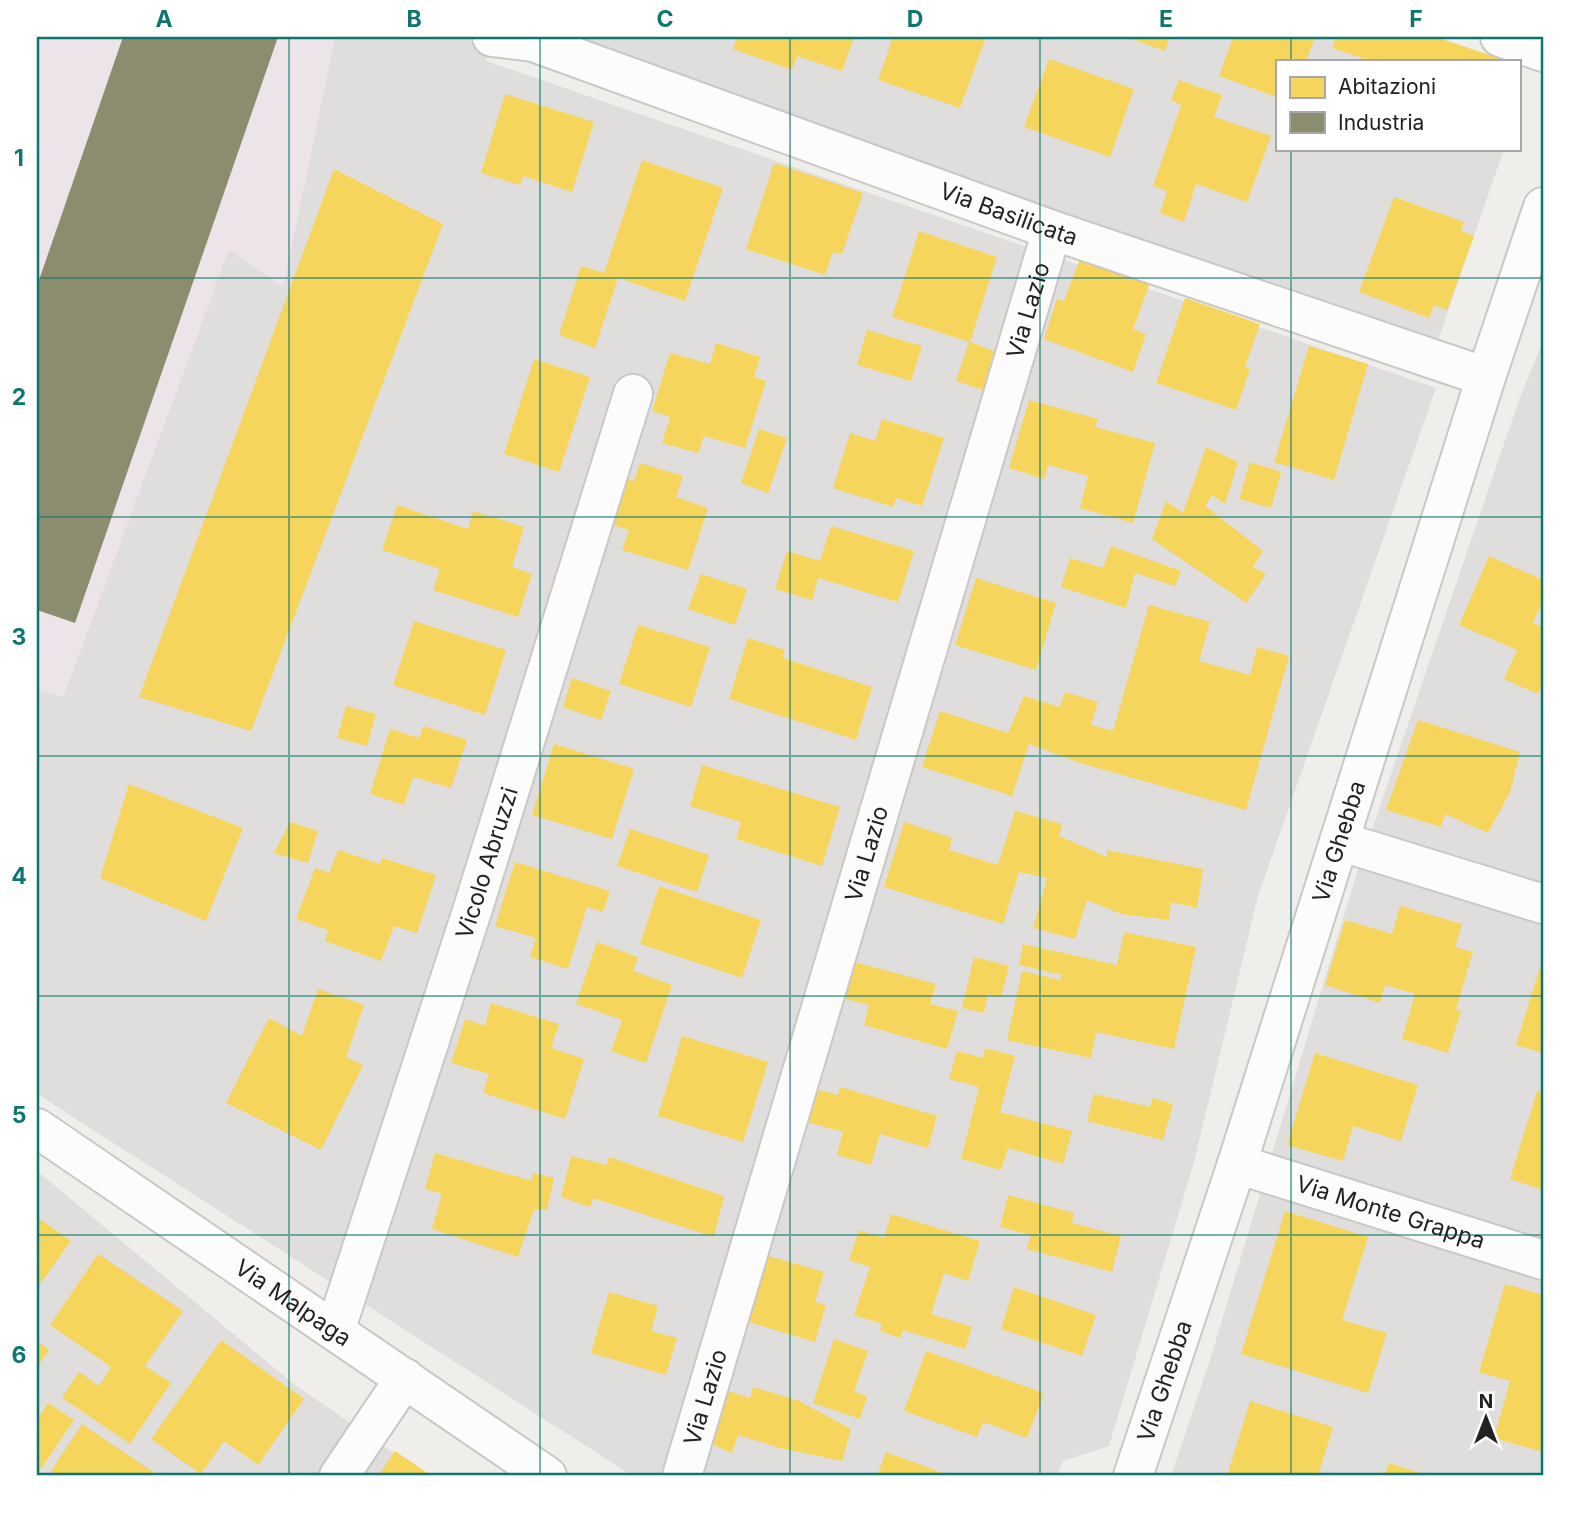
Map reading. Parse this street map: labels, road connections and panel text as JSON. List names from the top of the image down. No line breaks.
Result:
{"streets":{"street":["Via Basilicata","Via Lazio","Via Ghebba","Vicolo Abruzzi","Via Monte Grappa","Via Malpaga"]},"crossings":[["Via Basilicata","Via Lazio"],["Via Basilicata","Via Ghebba"],["Via Ghebba","Via Monte Grappa"],["Vicolo Abruzzi","Via Malpaga"]],"legend":["Abitazioni","Industria"],"north":"top","grid":{"columns":["A","B","C","D","E","F"],"rows":["1","2","3","4","5","6"]}}
